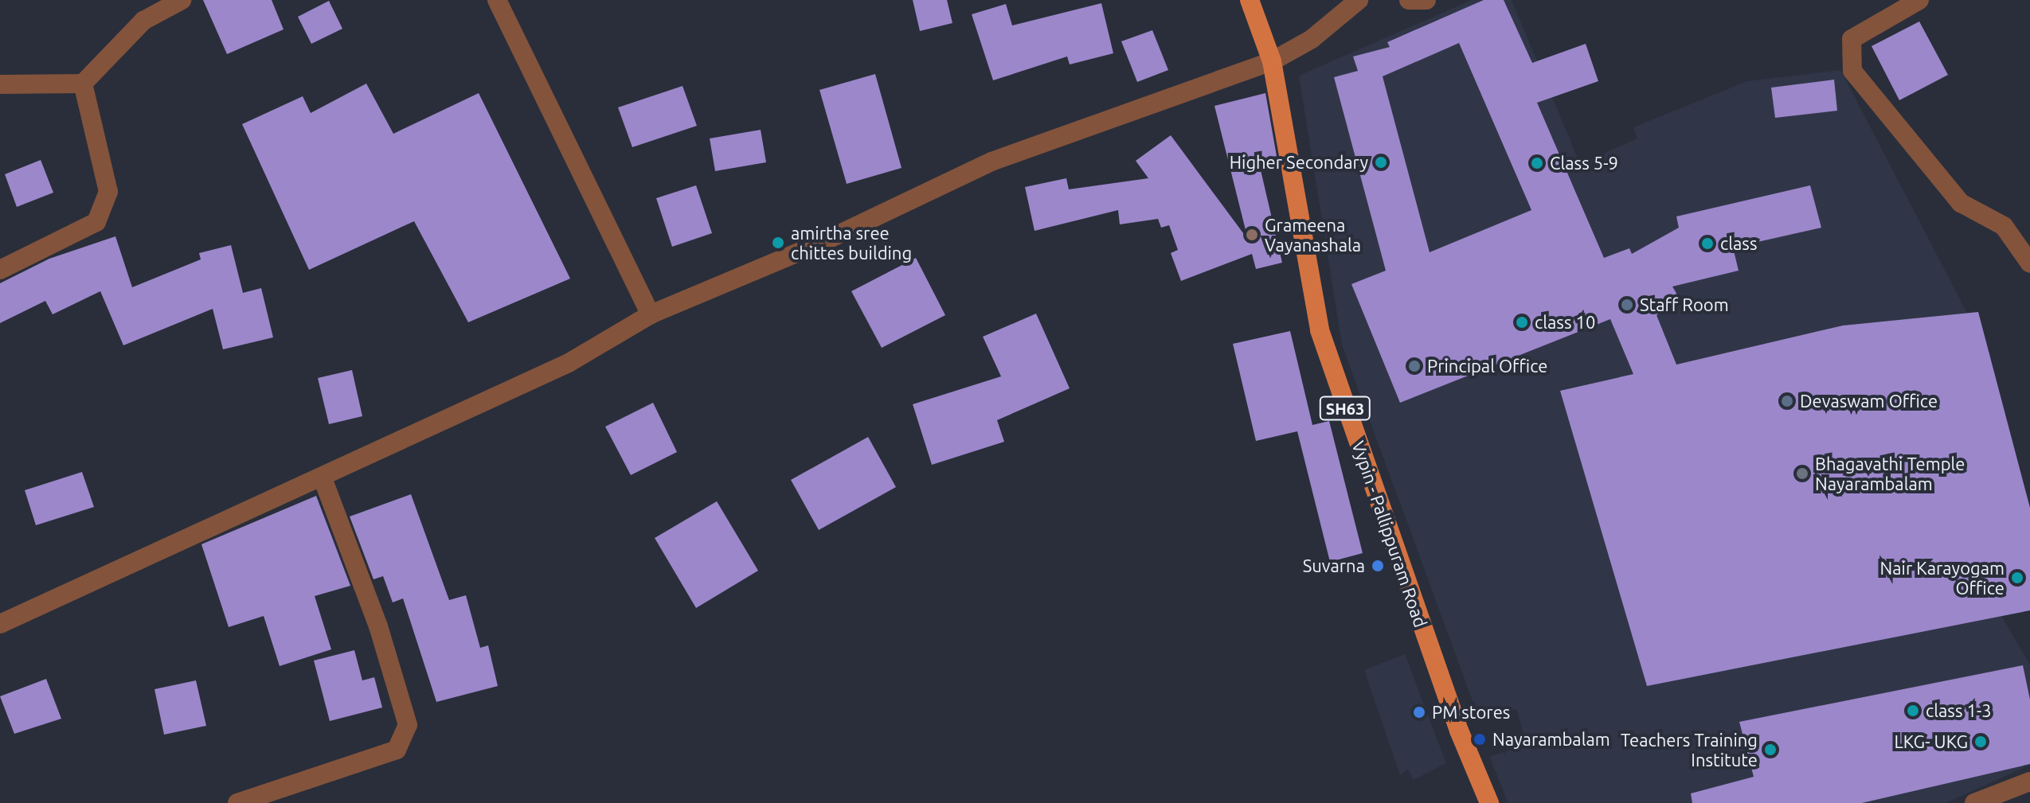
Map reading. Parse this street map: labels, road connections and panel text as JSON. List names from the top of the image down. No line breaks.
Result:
{"streets":{"main road":["SH63","Vypin - Pallippuram Road"]},"places":["Higher Secondary","Class 5-9","Grameena Vayanashala","amirtha sree chittes building","class","Staff Room","class 10","Principal Office","Devaswam Office","Bhagavathi Temple Nayarambalam","Suvarna","Nair Karayogam Office","class 1-3","PM stores","Nayarambalam","LKG- UKG","Teachers Training Institute"]}
